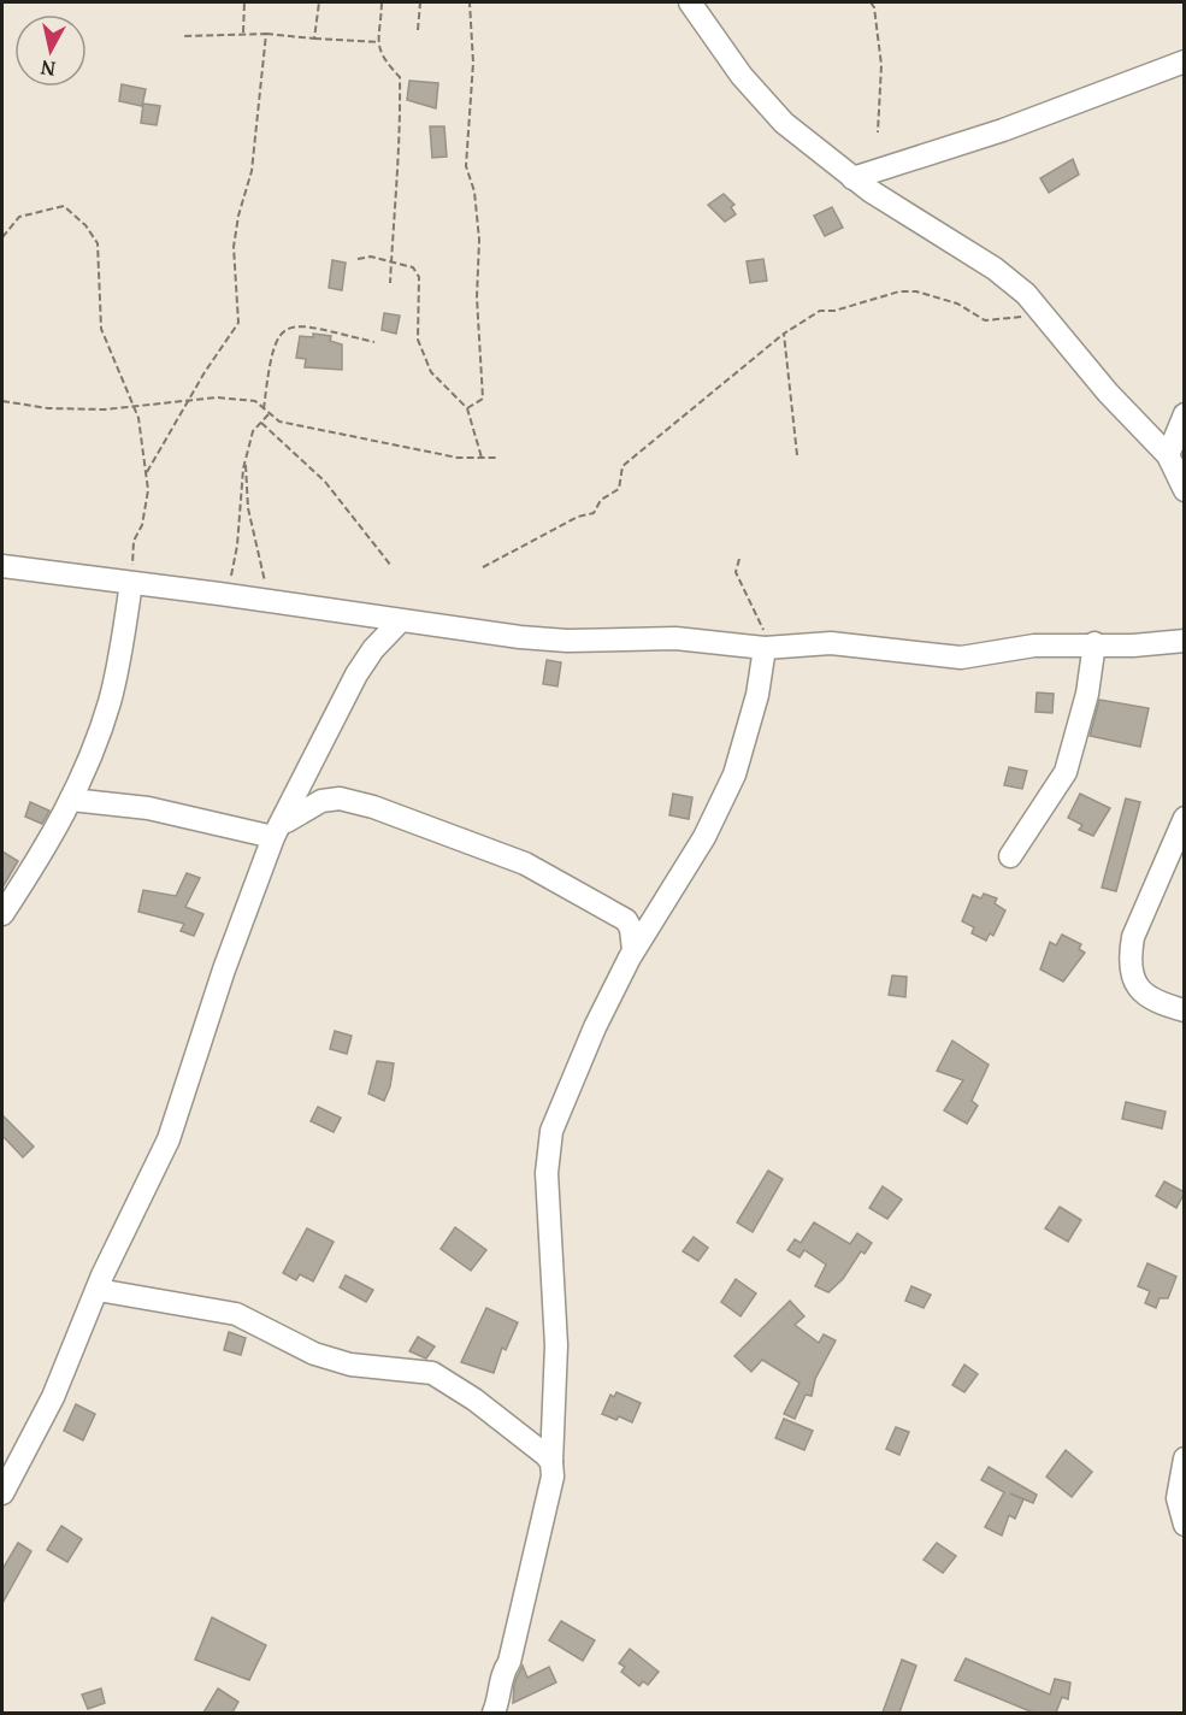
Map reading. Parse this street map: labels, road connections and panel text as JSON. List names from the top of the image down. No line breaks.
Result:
{"north":"bottom"}
